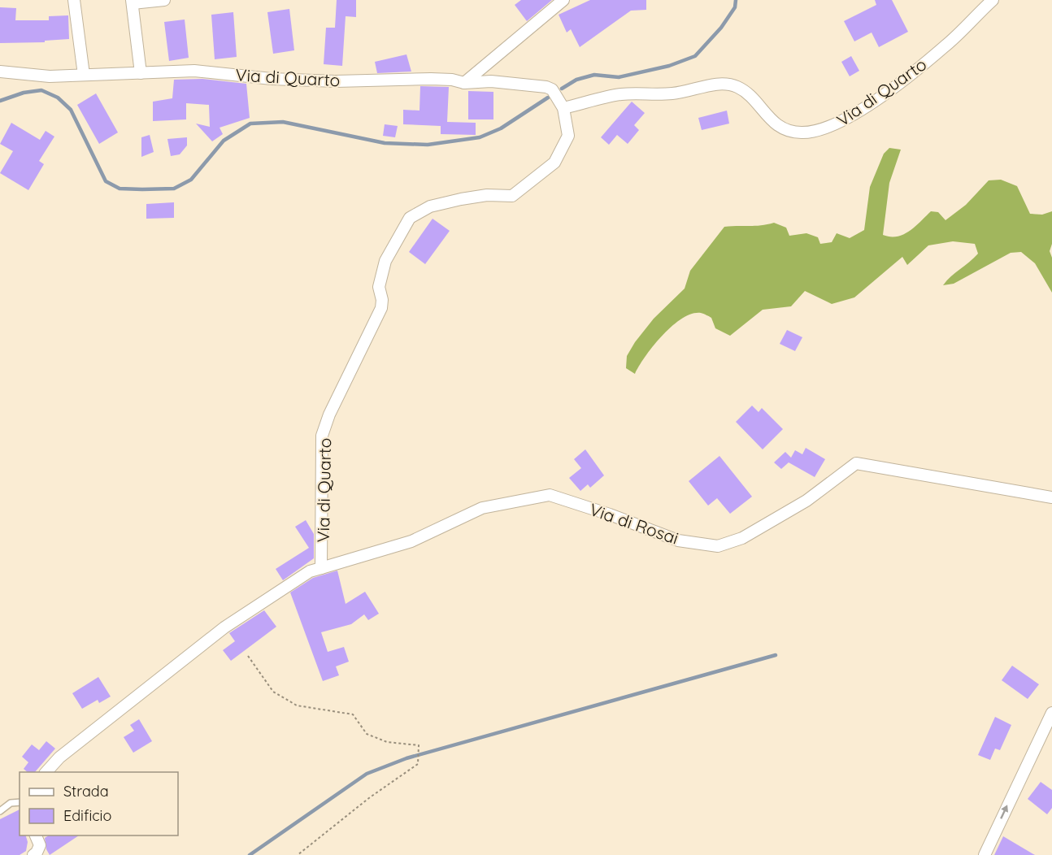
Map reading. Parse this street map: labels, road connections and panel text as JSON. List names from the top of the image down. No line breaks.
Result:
{"streets":{"street":["Via di Quarto","Via di Rosai"]},"crossings":[["Via di Quarto","Via di Rosai"]],"legend":["Strada","Edificio"]}
